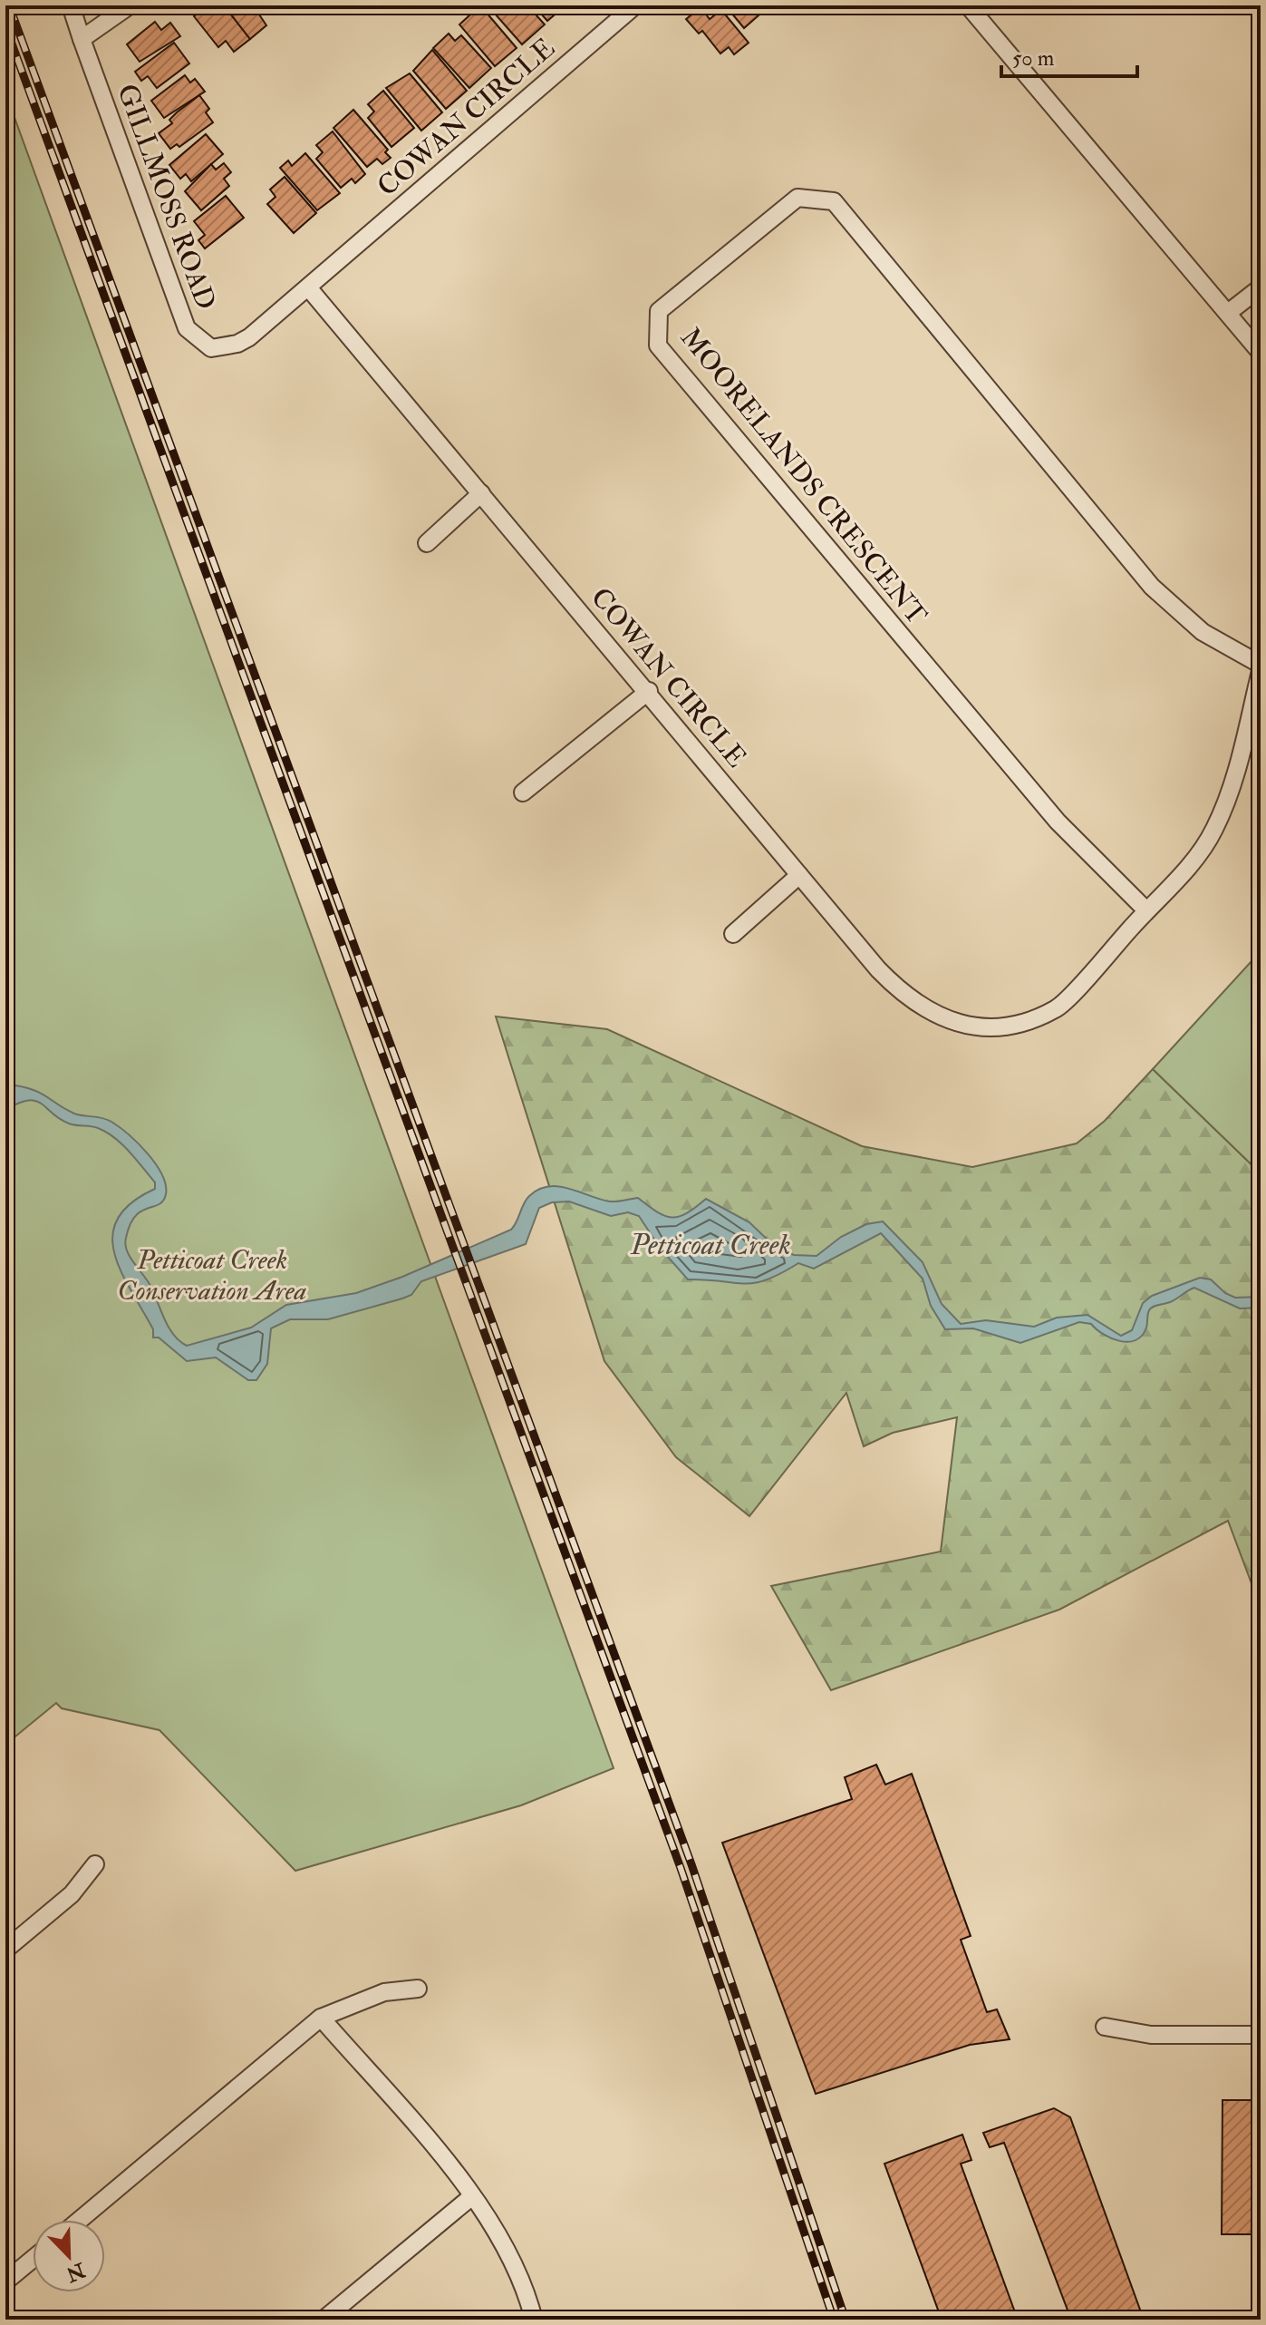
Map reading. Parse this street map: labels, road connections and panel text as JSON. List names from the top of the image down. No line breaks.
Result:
{"streets":{"street":["COWAN CIRCLE","GILLMOSS ROAD","MOORELANDS CRESCENT"]},"crossings":[["COWAN CIRCLE","GILLMOSS ROAD"],["COWAN CIRCLE","MOORELANDS CRESCENT"]],"water":["Petticoat Creek"],"parks":["Petticoat Creek Conservation Area"],"scale_bar":"50 m","north":"bottom right"}
